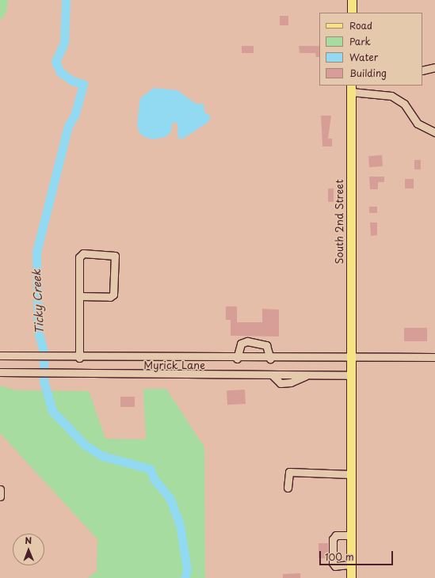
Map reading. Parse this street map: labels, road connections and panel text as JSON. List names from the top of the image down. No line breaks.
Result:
{"streets":{"main road":["South 2nd Street"],"street":["Myrick Lane"]},"crossings":[["South 2nd Street","Myrick Lane"]],"water":["Ticky Creek"],"legend":["Road","Park","Water","Building"],"scale_bar":"100 m","north":"top"}
